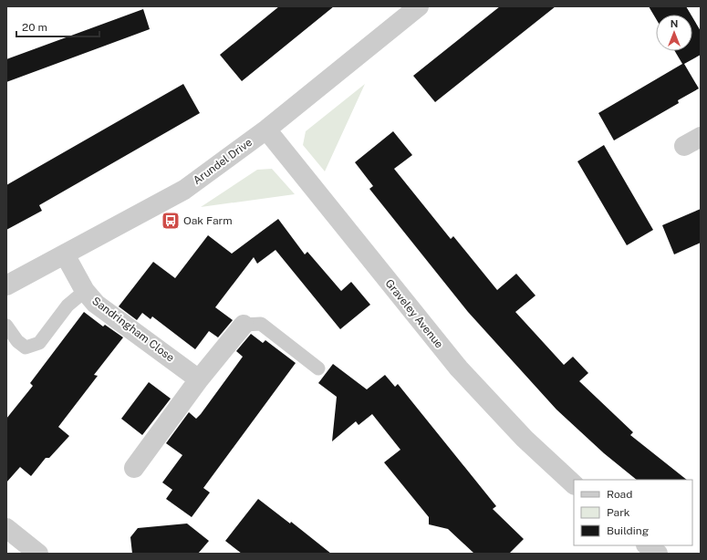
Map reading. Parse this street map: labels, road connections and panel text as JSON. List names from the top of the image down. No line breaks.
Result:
{"streets":{"street":["Arundel Drive","Graveley Avenue","Sandringham Close"]},"crossings":[["Arundel Drive","Graveley Avenue"],["Arundel Drive","Sandringham Close"]],"places":{"bus stop":["Oak Farm"]},"legend":["Road","Park","Building"],"scale_bar":"20 m","north":"top"}
